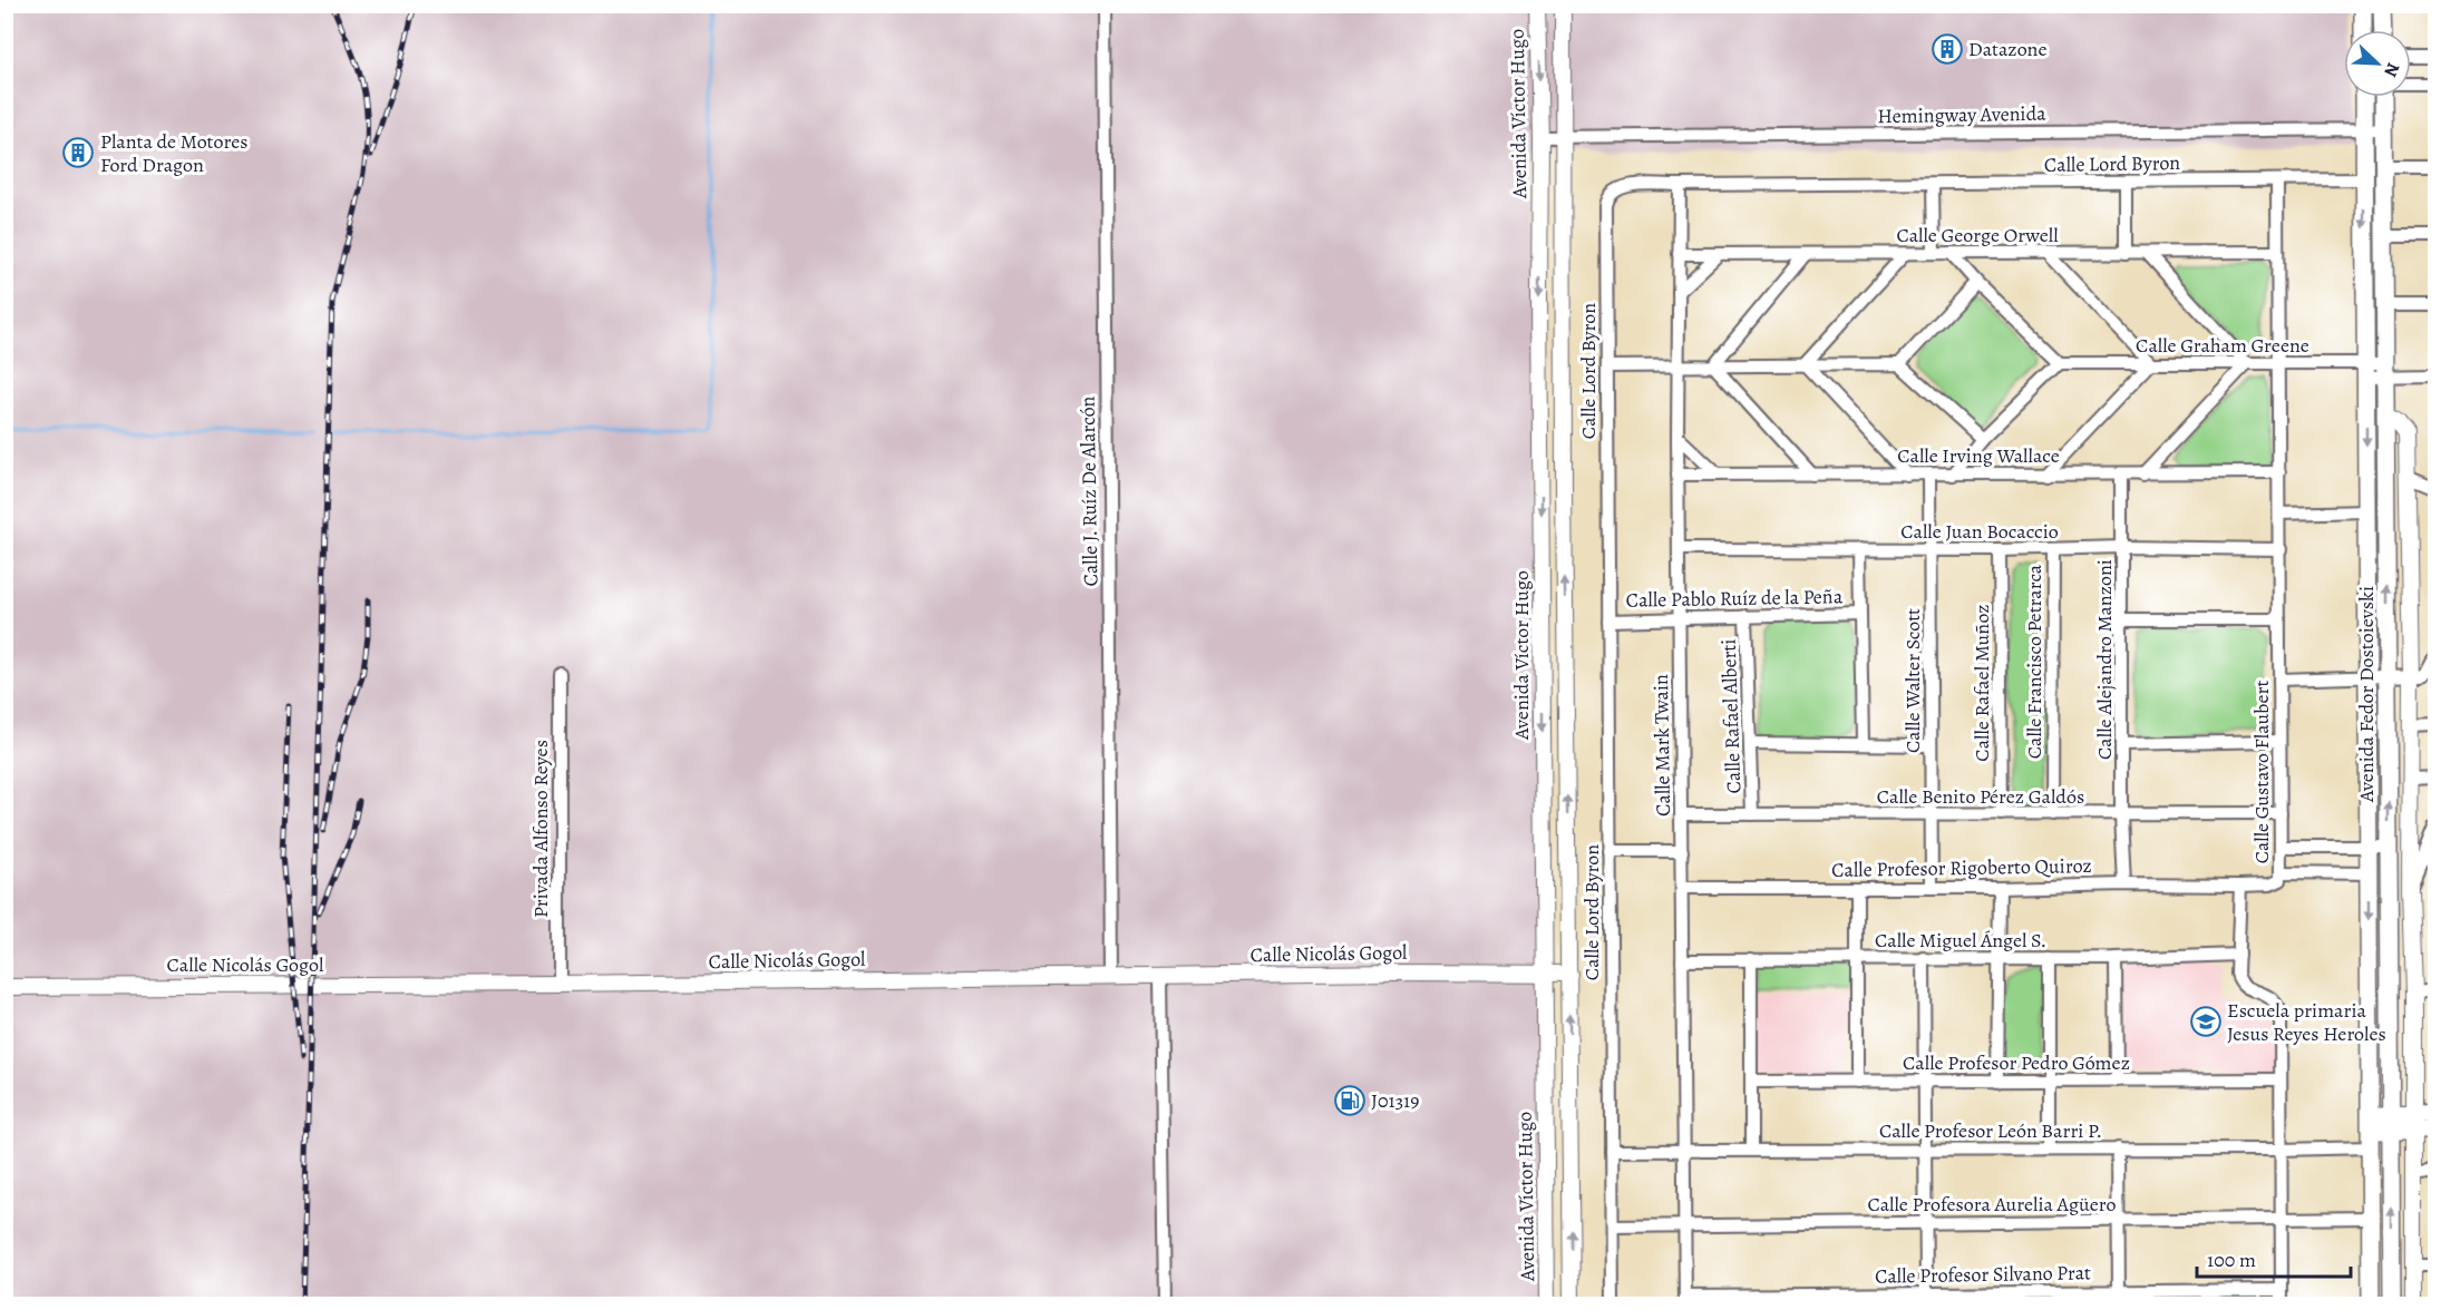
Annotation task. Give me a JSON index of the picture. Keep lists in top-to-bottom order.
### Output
{
  "streets": {
    "main road": ["Avenida Fedor Dostoievski"],
    "street": [
      "Avenida Víctor Hugo",
      "Hemingway Avenida",
      "Calle Lord Byron",
      "Calle George Orwell",
      "Calle Graham Greene",
      "Calle Irving Wallace",
      "Calle J. Ruíz De Alarcón",
      "Calle Juan Bocaccio",
      "Calle Pablo Ruíz de la Peña",
      "Calle Alejandro Manzoni",
      "Calle Francisco Petrarca",
      "Calle Walter Scott",
      "Calle Rafael Muñoz",
      "Calle Rafael Alberti",
      "Calle Mark Twain",
      "Calle Gustavo Flaubert",
      "Calle Benito Pérez Galdós",
      "Privada Alfonso Reyes",
      "Calle Profesor Rigoberto Quiroz",
      "Calle Miguel Ángel S.",
      "Calle Nicolás Gogol",
      "Calle Profesor Pedro Gómez",
      "Calle Profesor León Barri P.",
      "Calle Profesora Aurelia Agüero",
      "Calle Profesor Silvano Prat"
    ]
  },
  "crossings": [
    ["Avenida Víctor Hugo", "Hemingway Avenida"],
    ["Avenida Víctor Hugo", "Calle Nicolás Gogol"],
    ["Hemingway Avenida", "Avenida Fedor Dostoievski"],
    ["Calle Lord Byron", "Calle Pablo Ruíz de la Peña"],
    ["Calle Lord Byron", "Avenida Fedor Dostoievski"],
    ["Calle Lord Byron", "Calle Mark Twain"],
    ["Calle Lord Byron", "Calle Gustavo Flaubert"],
    ["Calle Lord Byron", "Calle Profesor León Barri P."],
    ["Calle Lord Byron", "Calle Profesora Aurelia Agüero"],
    ["Calle George Orwell", "Calle Mark Twain"],
    ["Calle George Orwell", "Calle Gustavo Flaubert"],
    ["Calle Graham Greene", "Avenida Fedor Dostoievski"],
    ["Calle Graham Greene", "Calle Gustavo Flaubert"],
    ["Calle Irving Wallace", "Calle Alejandro Manzoni"],
    ["Calle Irving Wallace", "Calle Walter Scott"],
    ["Calle Irving Wallace", "Calle Mark Twain"],
    ["Calle Irving Wallace", "Calle Gustavo Flaubert"],
    ["Calle J. Ruíz De Alarcón", "Calle Nicolás Gogol"],
    ["Calle Juan Bocaccio", "Calle Alejandro Manzoni"],
    ["Calle Juan Bocaccio", "Calle Francisco Petrarca"],
    ["Calle Juan Bocaccio", "Calle Walter Scott"],
    ["Calle Juan Bocaccio", "Calle Rafael Muñoz"],
    ["Calle Juan Bocaccio", "Calle Mark Twain"],
    ["Calle Juan Bocaccio", "Calle Gustavo Flaubert"],
    ["Calle Pablo Ruíz de la Peña", "Calle Rafael Alberti"],
    ["Calle Pablo Ruíz de la Peña", "Calle Mark Twain"],
    ["Calle Alejandro Manzoni", "Calle Benito Pérez Galdós"],
    ["Calle Alejandro Manzoni", "Calle Profesor Rigoberto Quiroz"],
    ["Calle Francisco Petrarca", "Calle Benito Pérez Galdós"],
    ["Calle Walter Scott", "Calle Benito Pérez Galdós"],
    ["Calle Walter Scott", "Calle Profesor Rigoberto Quiroz"],
    ["Calle Rafael Muñoz", "Calle Benito Pérez Galdós"],
    ["Avenida Fedor Dostoievski", "Calle Profesor León Barri P."],
    ["Avenida Fedor Dostoievski", "Calle Profesora Aurelia Agüero"],
    ["Calle Rafael Alberti", "Calle Benito Pérez Galdós"],
    ["Calle Mark Twain", "Calle Benito Pérez Galdós"],
    ["Calle Mark Twain", "Calle Profesor Rigoberto Quiroz"],
    ["Calle Mark Twain", "Calle Miguel Ángel S."],
    ["Calle Mark Twain", "Calle Profesor León Barri P."],
    ["Calle Mark Twain", "Calle Profesora Aurelia Agüero"],
    ["Calle Mark Twain", "Calle Profesor Silvano Prat"],
    ["Calle Gustavo Flaubert", "Calle Benito Pérez Galdós"],
    ["Calle Gustavo Flaubert", "Calle Profesor Rigoberto Quiroz"],
    ["Calle Gustavo Flaubert", "Calle Miguel Ángel S."],
    ["Calle Gustavo Flaubert", "Calle Profesor Pedro Gómez"],
    ["Calle Gustavo Flaubert", "Calle Profesor León Barri P."],
    ["Calle Gustavo Flaubert", "Calle Profesora Aurelia Agüero"],
    ["Calle Gustavo Flaubert", "Calle Profesor Silvano Prat"],
    ["Privada Alfonso Reyes", "Calle Nicolás Gogol"]
  ],
  "places": {
    "building": ["Datazone", "Planta de Motores Ford Dragon"],
    "school or university": ["Escuela primaria Jesus Reyes Heroles"],
    "fuel station": ["J01319"]
  },
  "scale_bar": "100 m",
  "north": "bottom right"
}
